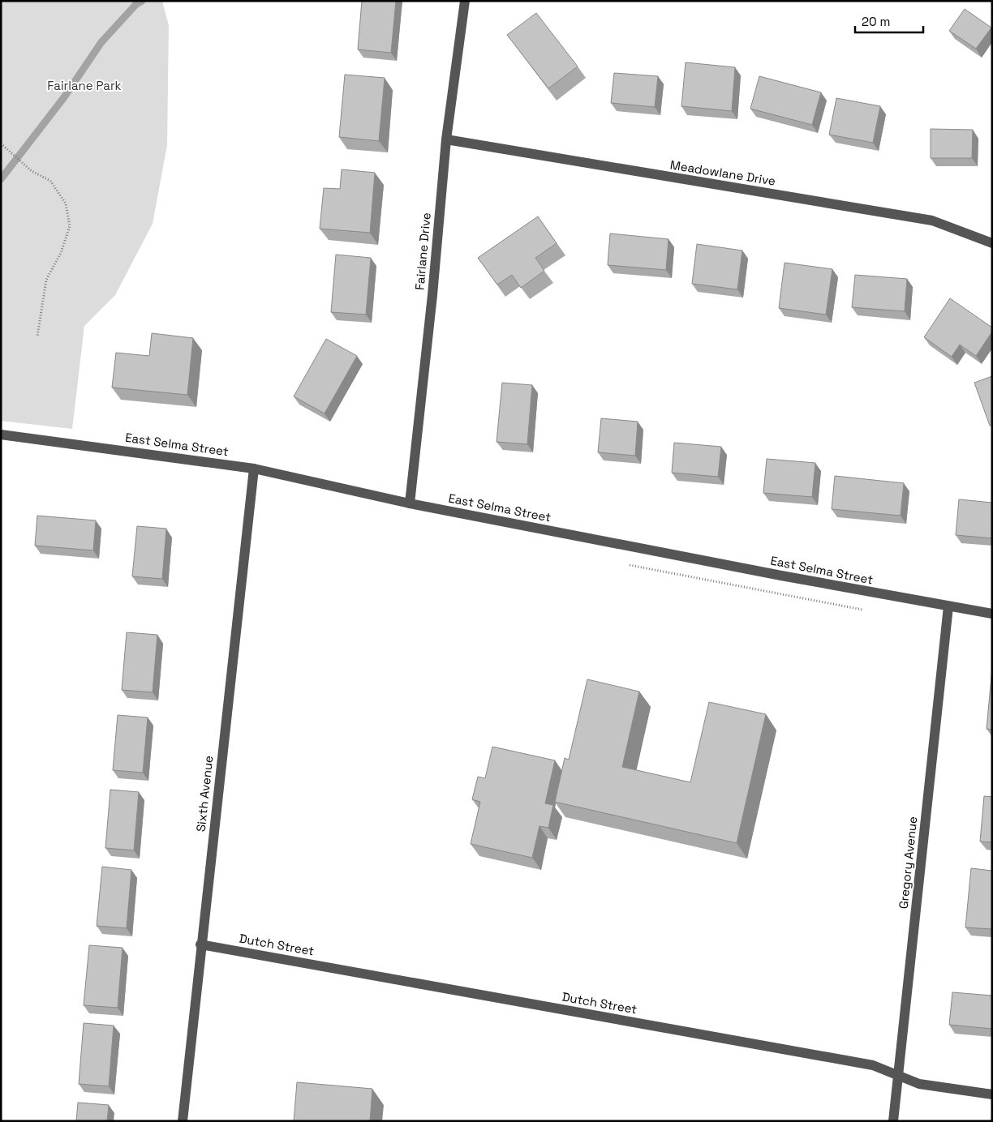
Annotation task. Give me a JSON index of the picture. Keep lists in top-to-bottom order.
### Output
{
  "streets": {
    "street": [
      "Meadowlane Drive",
      "Fairlane Drive",
      "East Selma Street",
      "Sixth Avenue",
      "Gregory Avenue",
      "Dutch Street"
    ]
  },
  "crossings": [
    ["Meadowlane Drive", "Fairlane Drive"],
    ["Fairlane Drive", "East Selma Street"],
    ["East Selma Street", "Sixth Avenue"],
    ["East Selma Street", "Gregory Avenue"],
    ["Sixth Avenue", "Dutch Street"],
    ["Gregory Avenue", "Dutch Street"]
  ],
  "parks": ["Fairlane Park"],
  "scale_bar": "20 m"
}
